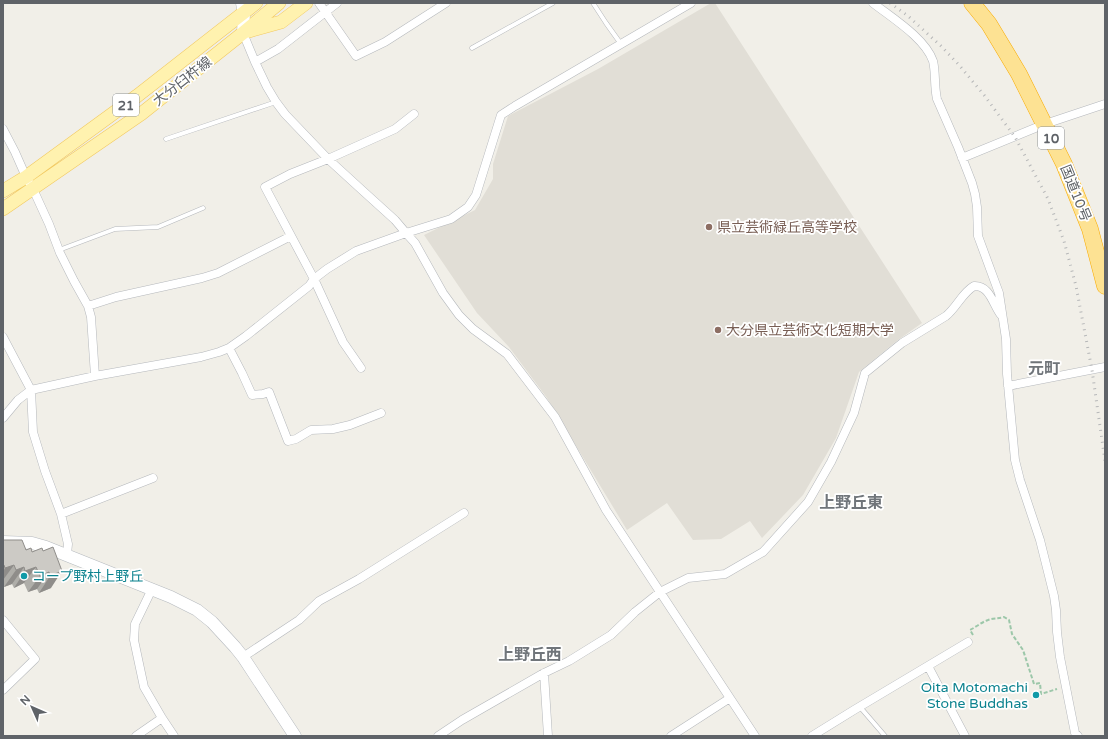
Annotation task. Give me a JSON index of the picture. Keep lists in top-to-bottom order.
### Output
{
  "streets": {
    "highway": ["10", "国道10号"],
    "main road": ["大分臼杵線", "21"]
  },
  "districts": ["元町", "上野丘東", "上野丘西"],
  "places": [
    "県立芸術緑丘高等学校",
    "大分県立芸術文化短期大学",
    "コープ野村上野丘",
    "Oita Motomachi Stone Buddhas"
  ],
  "north": "top left"
}
